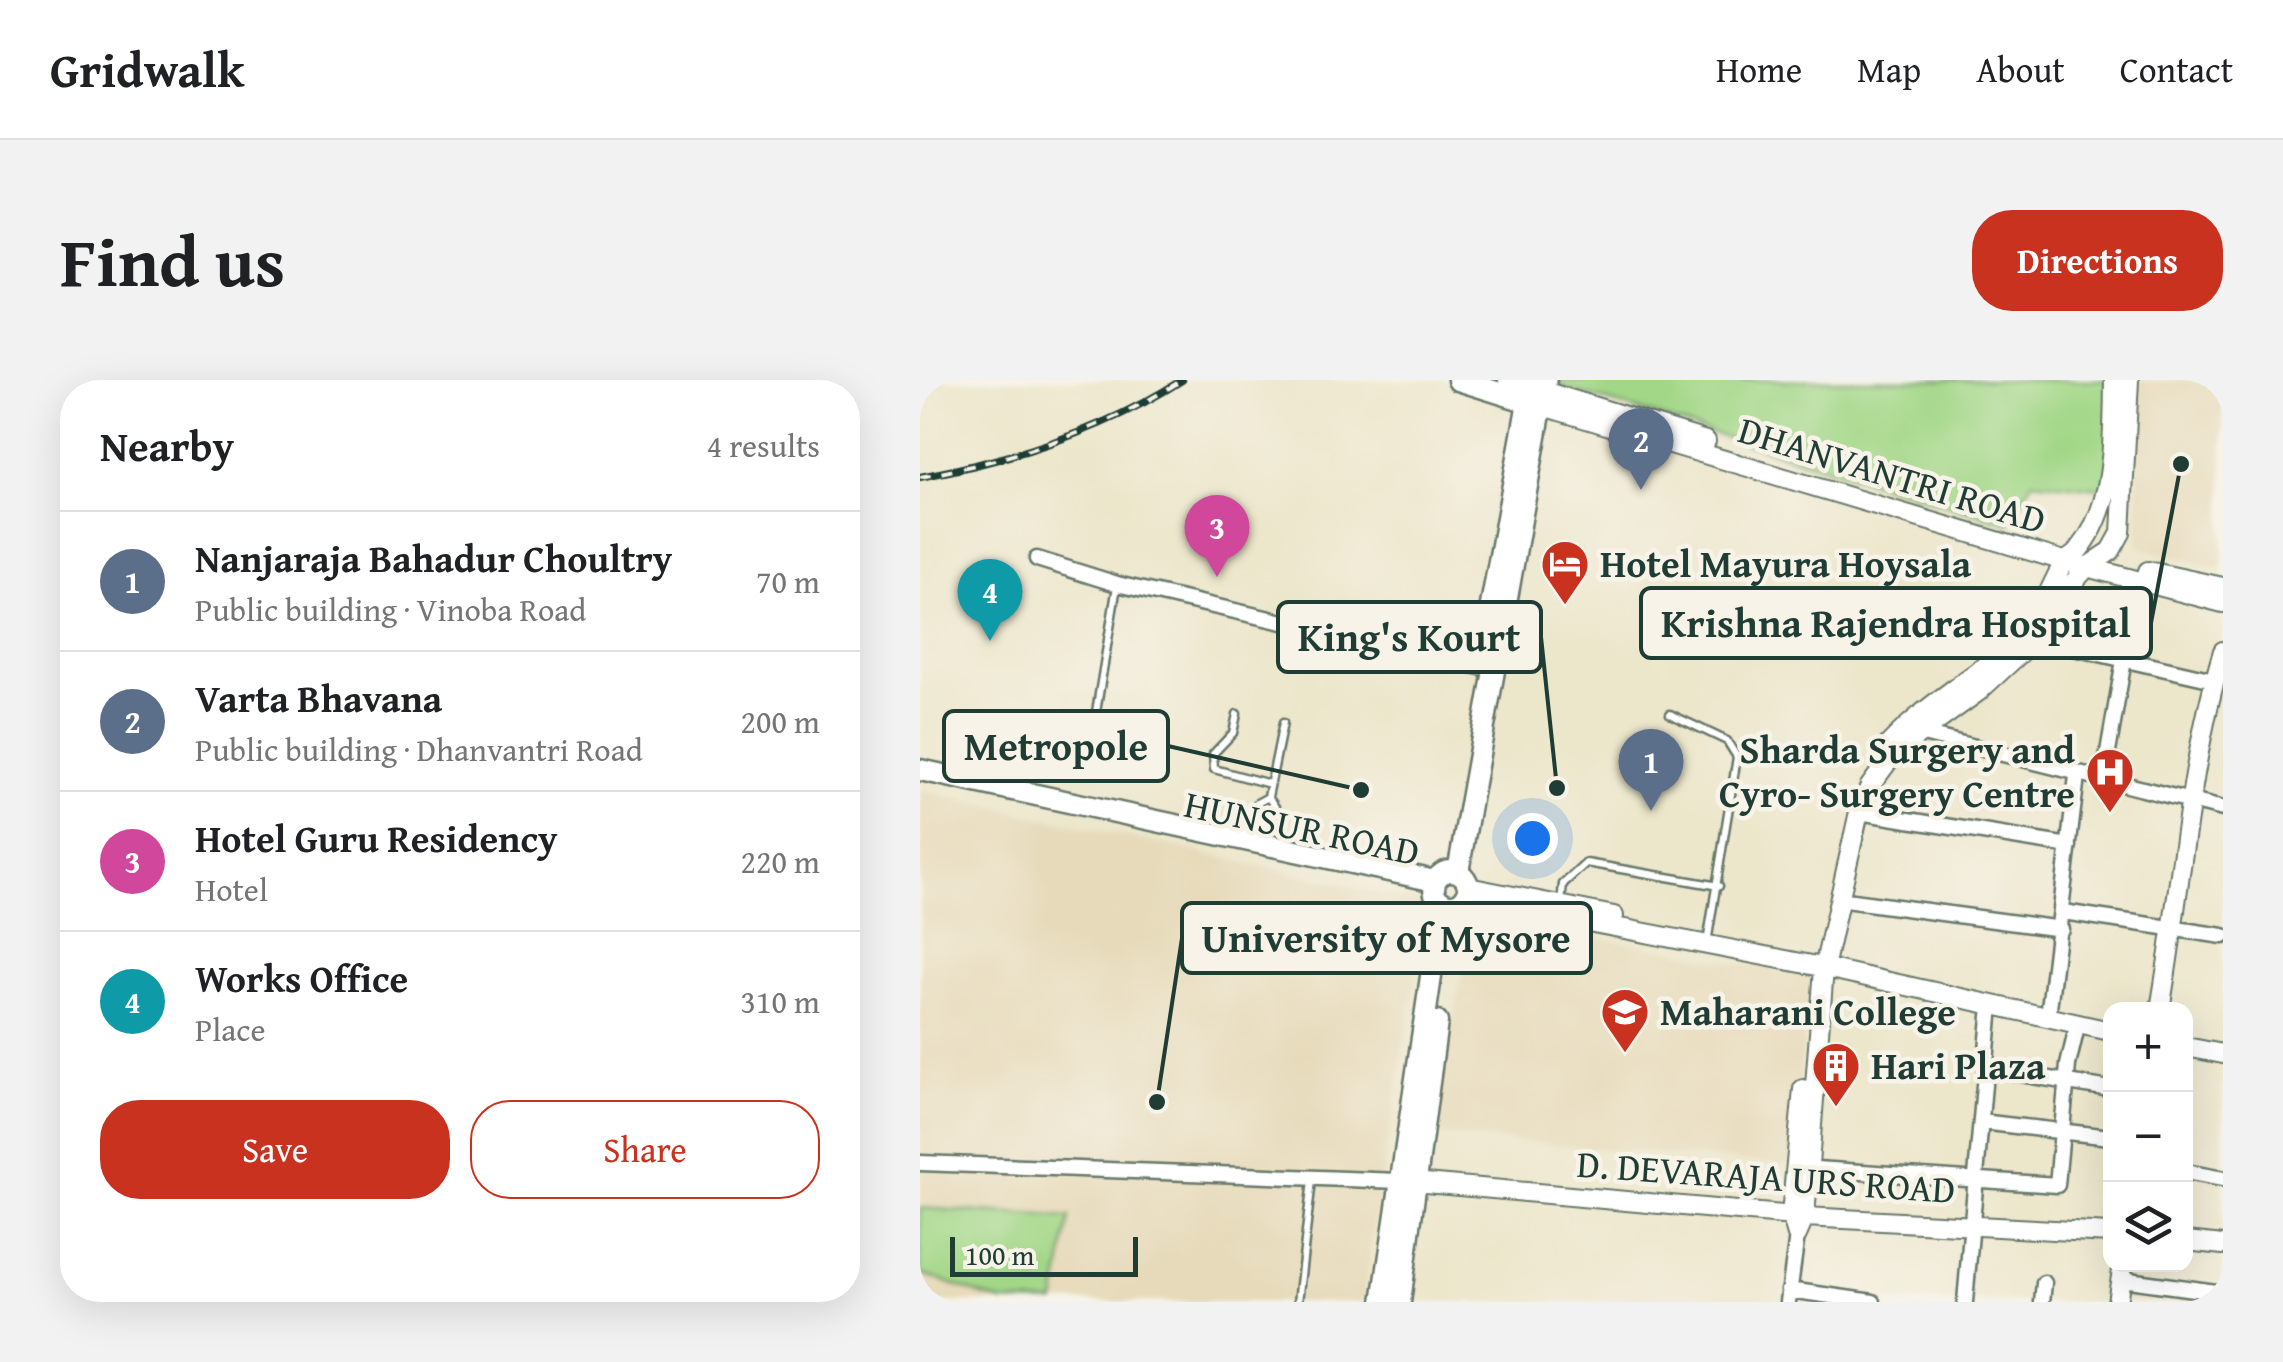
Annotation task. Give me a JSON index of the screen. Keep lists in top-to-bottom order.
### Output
{
  "streets": {
    "main road": ["HUNSUR ROAD"],
    "street": ["DHANVANTRI ROAD", "D. DEVARAJA URS ROAD"]
  },
  "places": {
    "other": [
      "Krishna Rajendra Hospital",
      "King's Kourt",
      "Metropole",
      "University of Mysore"
    ],
    "hotel": ["Hotel Mayura Hoysala"],
    "hospital": ["Sharda Surgery and Cyro- Surgery Centre"],
    "school or university": ["Maharani College"],
    "building": ["Hari Plaza"]
  },
  "scale_bar": "100 m",
  "page": {
    "header": "Gridwalk",
    "nav": [
      "Home",
      "Map",
      "About",
      "Contact"
    ],
    "title": "Find us",
    "buttons": [
      "Directions",
      ["Save", "Share"]
    ],
    "heading": ["Nearby", "4 results"],
    "pins": [
      "2",
      "3",
      "4",
      "1"
    ],
    "list": [
      {
        "mark": "1",
        "name": "Nanjaraja Bahadur Choultry",
        "note": "Public building · Vinoba Road",
        "value": "70 m"
      },
      {
        "mark": "2",
        "name": "Varta Bhavana",
        "note": "Public building · Dhanvantri Road",
        "value": "200 m"
      },
      {
        "mark": "3",
        "name": "Hotel Guru Residency",
        "note": "Hotel",
        "value": "220 m"
      },
      {
        "mark": "4",
        "name": "Works Office",
        "note": "Place",
        "value": "310 m"
      }
    ],
    "map_buttons": ["+", "−"],
    "scale": "100 m"
  }
}
